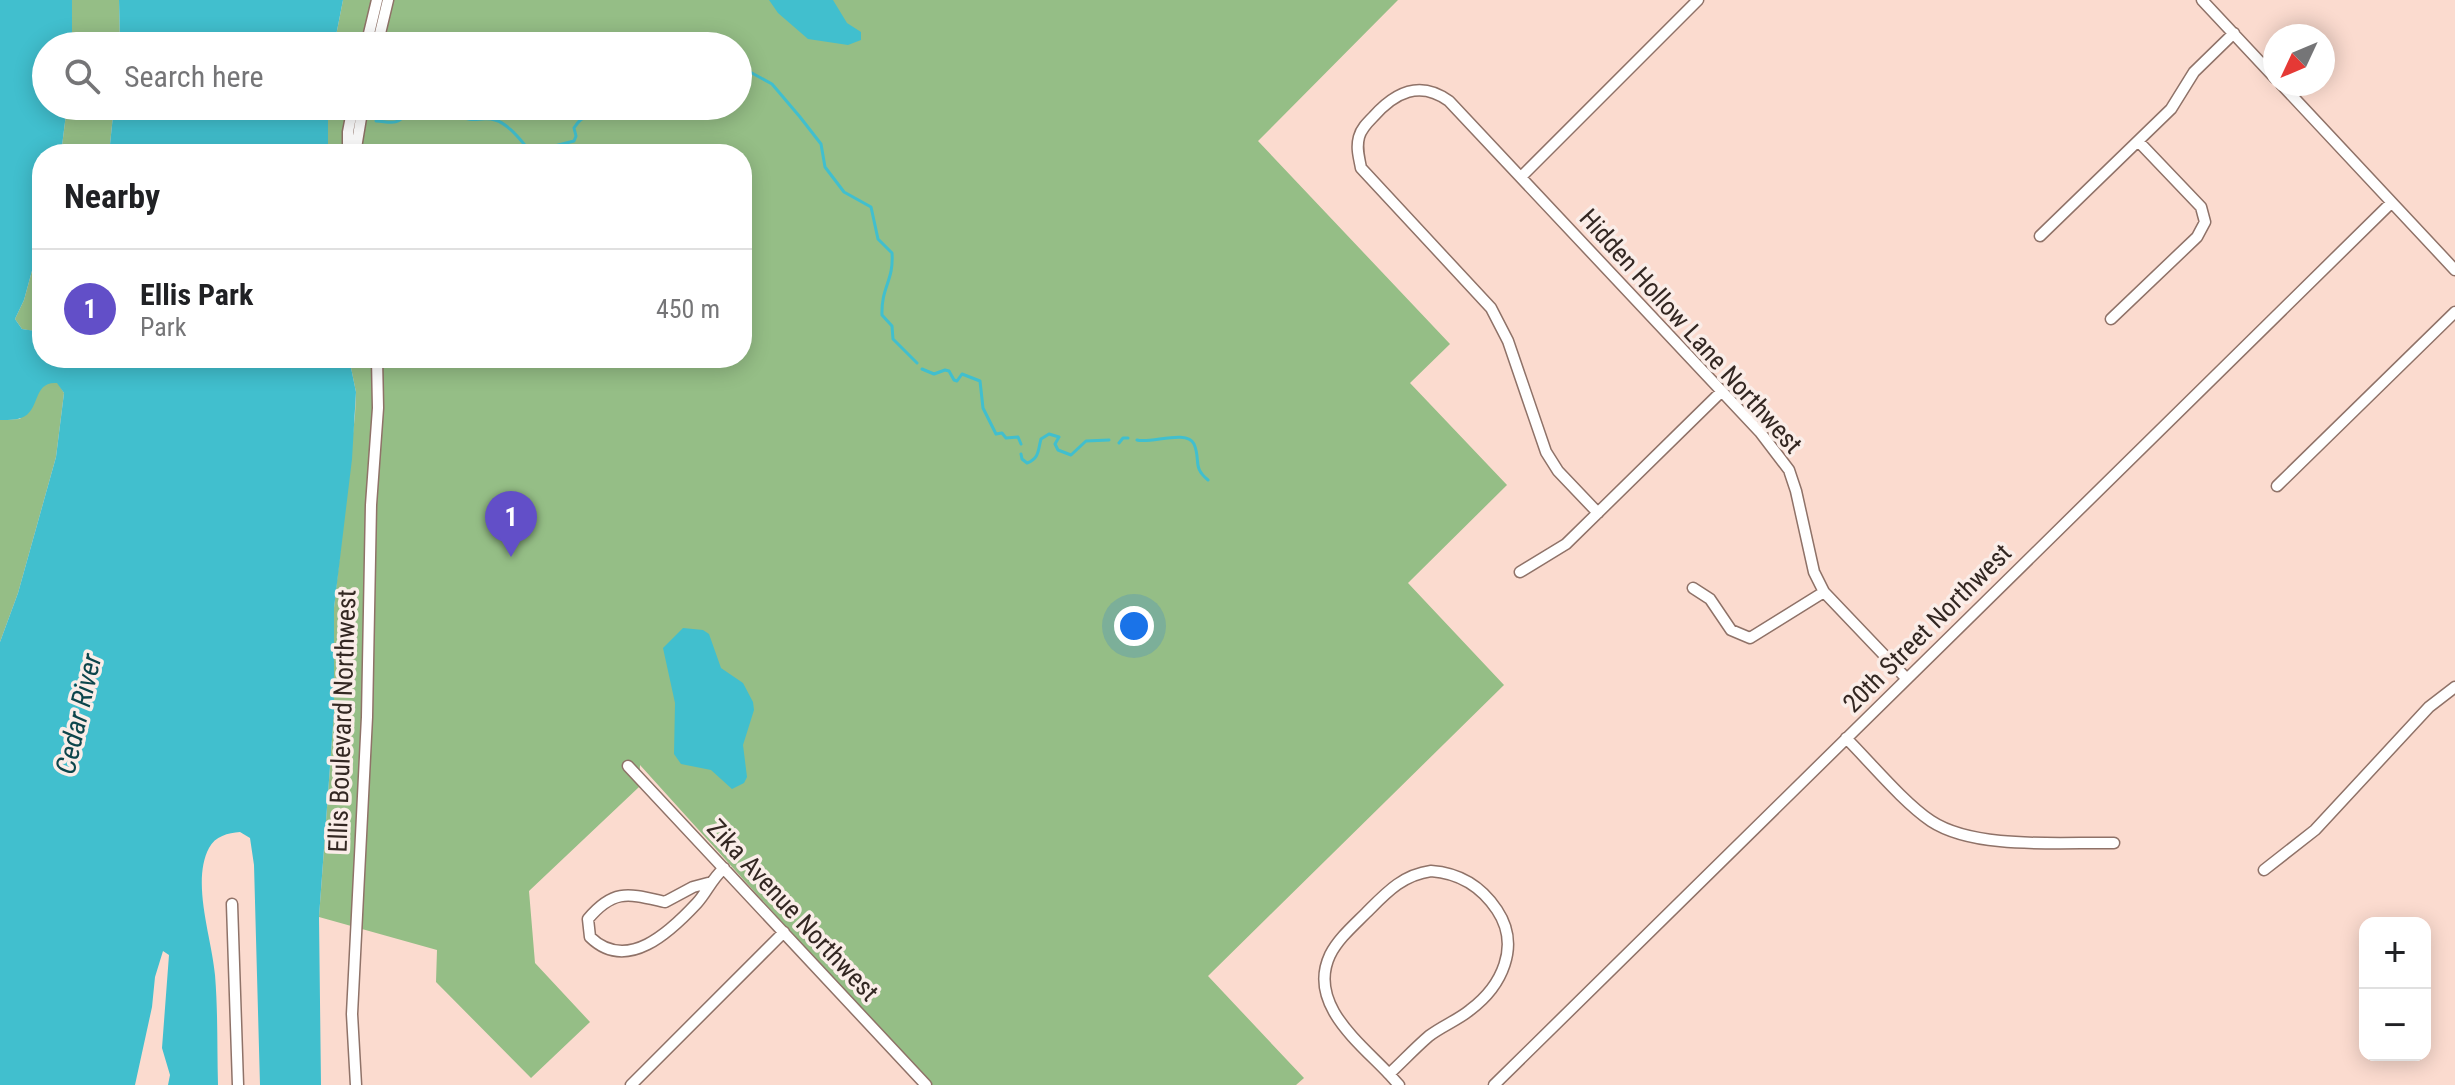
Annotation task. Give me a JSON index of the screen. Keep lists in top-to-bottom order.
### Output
{
  "streets": {
    "street": [
      "Hidden Hollow Lane Northwest",
      "20th Street Northwest",
      "Ellis Boulevard Northwest",
      "Zika Avenue Northwest"
    ]
  },
  "crossings": [
    ["Hidden Hollow Lane Northwest", "20th Street Northwest"]
  ],
  "water": ["Cedar River"],
  "north": "bottom left",
  "page": {
    "search": "Search here",
    "heading": "Nearby",
    "list": [
      {
        "mark": "1",
        "name": "Ellis Park",
        "note": "Park",
        "value": "450 m"
      }
    ],
    "pins": "1",
    "map_buttons": ["+", "−"]
  }
}
